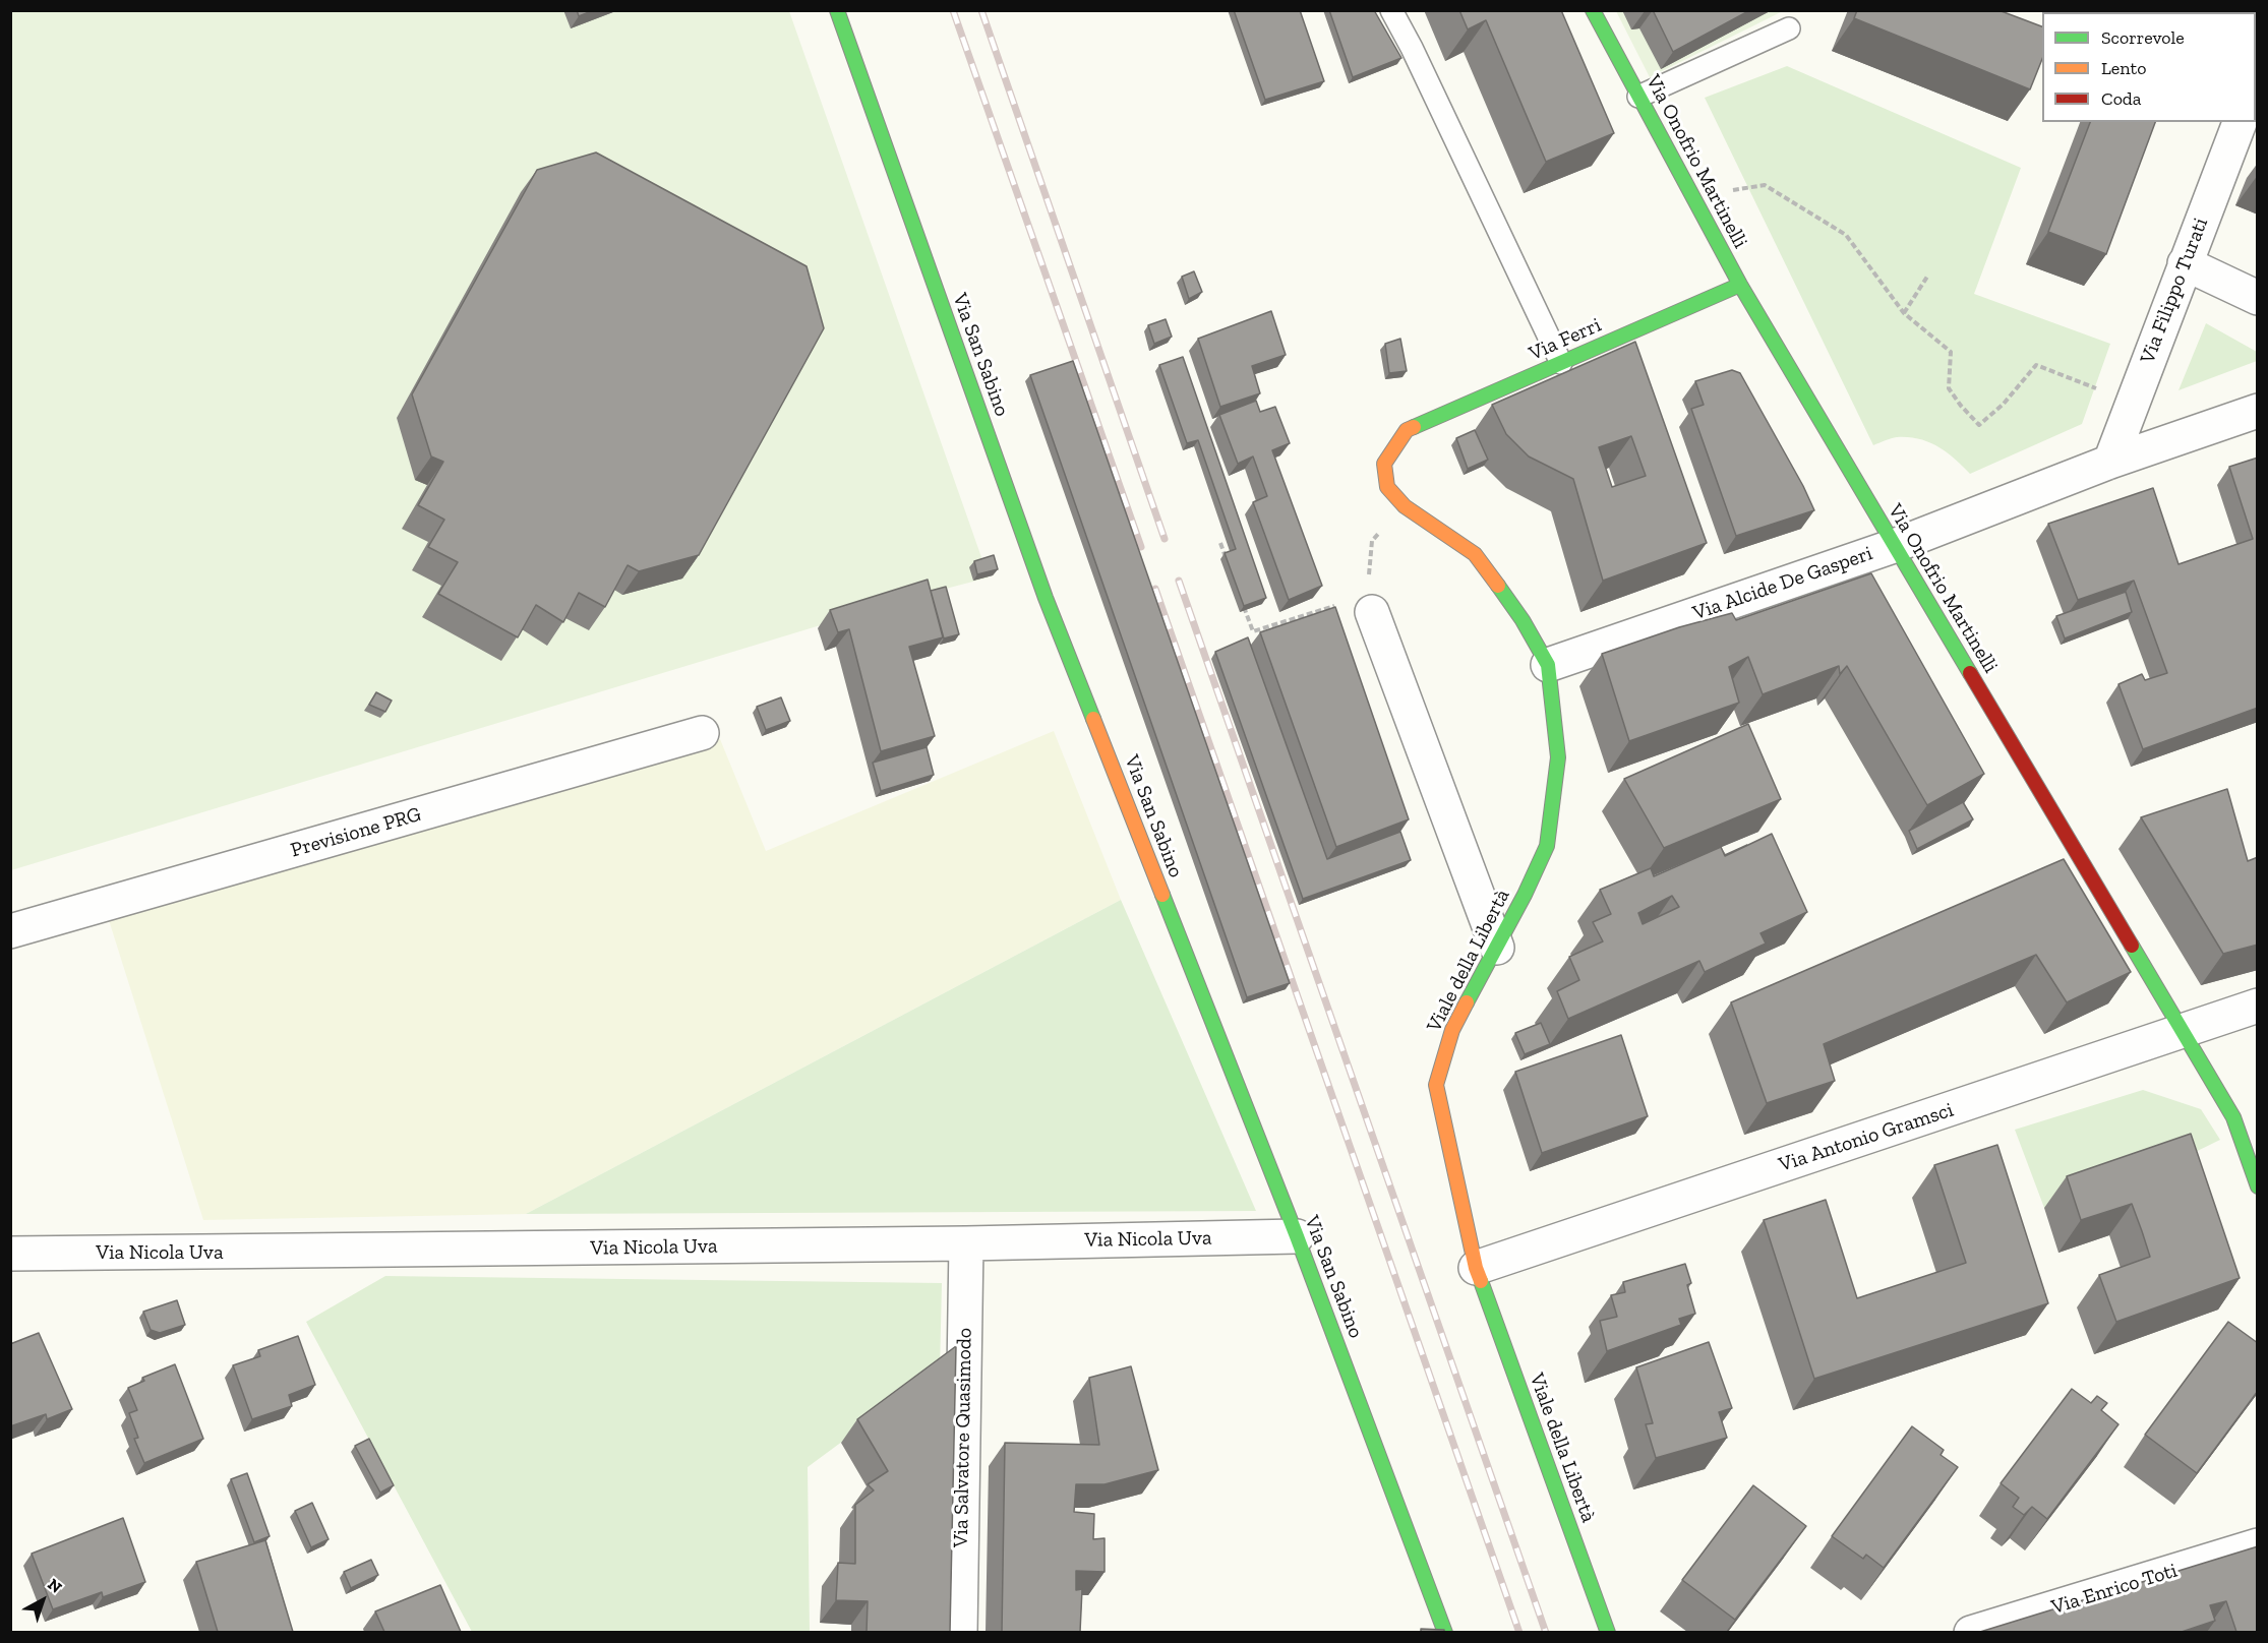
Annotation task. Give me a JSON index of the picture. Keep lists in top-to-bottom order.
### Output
{
  "streets": {
    "street": [
      "Via Onofrio Martinelli",
      "Via Filippo Turati",
      "Via Ferri",
      "Via San Sabino",
      "Via Alcide De Gasperi",
      "Previsione PRG",
      "Viale della Libertà",
      "Via Antonio Gramsci",
      "Via Nicola Uva",
      "Via Salvatore Quasimodo",
      "Via Enrico Toti"
    ]
  },
  "crossings": [
    ["Via Onofrio Martinelli", "Via Ferri"],
    ["Via Onofrio Martinelli", "Via Alcide De Gasperi"],
    ["Via Onofrio Martinelli", "Via Antonio Gramsci"],
    ["Via Filippo Turati", "Via Alcide De Gasperi"],
    ["Via Ferri", "Viale della Libertà"],
    ["Via San Sabino", "Via Nicola Uva"],
    ["Via Alcide De Gasperi", "Viale della Libertà"],
    ["Viale della Libertà", "Via Antonio Gramsci"],
    ["Via Nicola Uva", "Via Salvatore Quasimodo"]
  ],
  "legend": ["Scorrevole", "Lento", "Coda"],
  "north": "top right"
}
